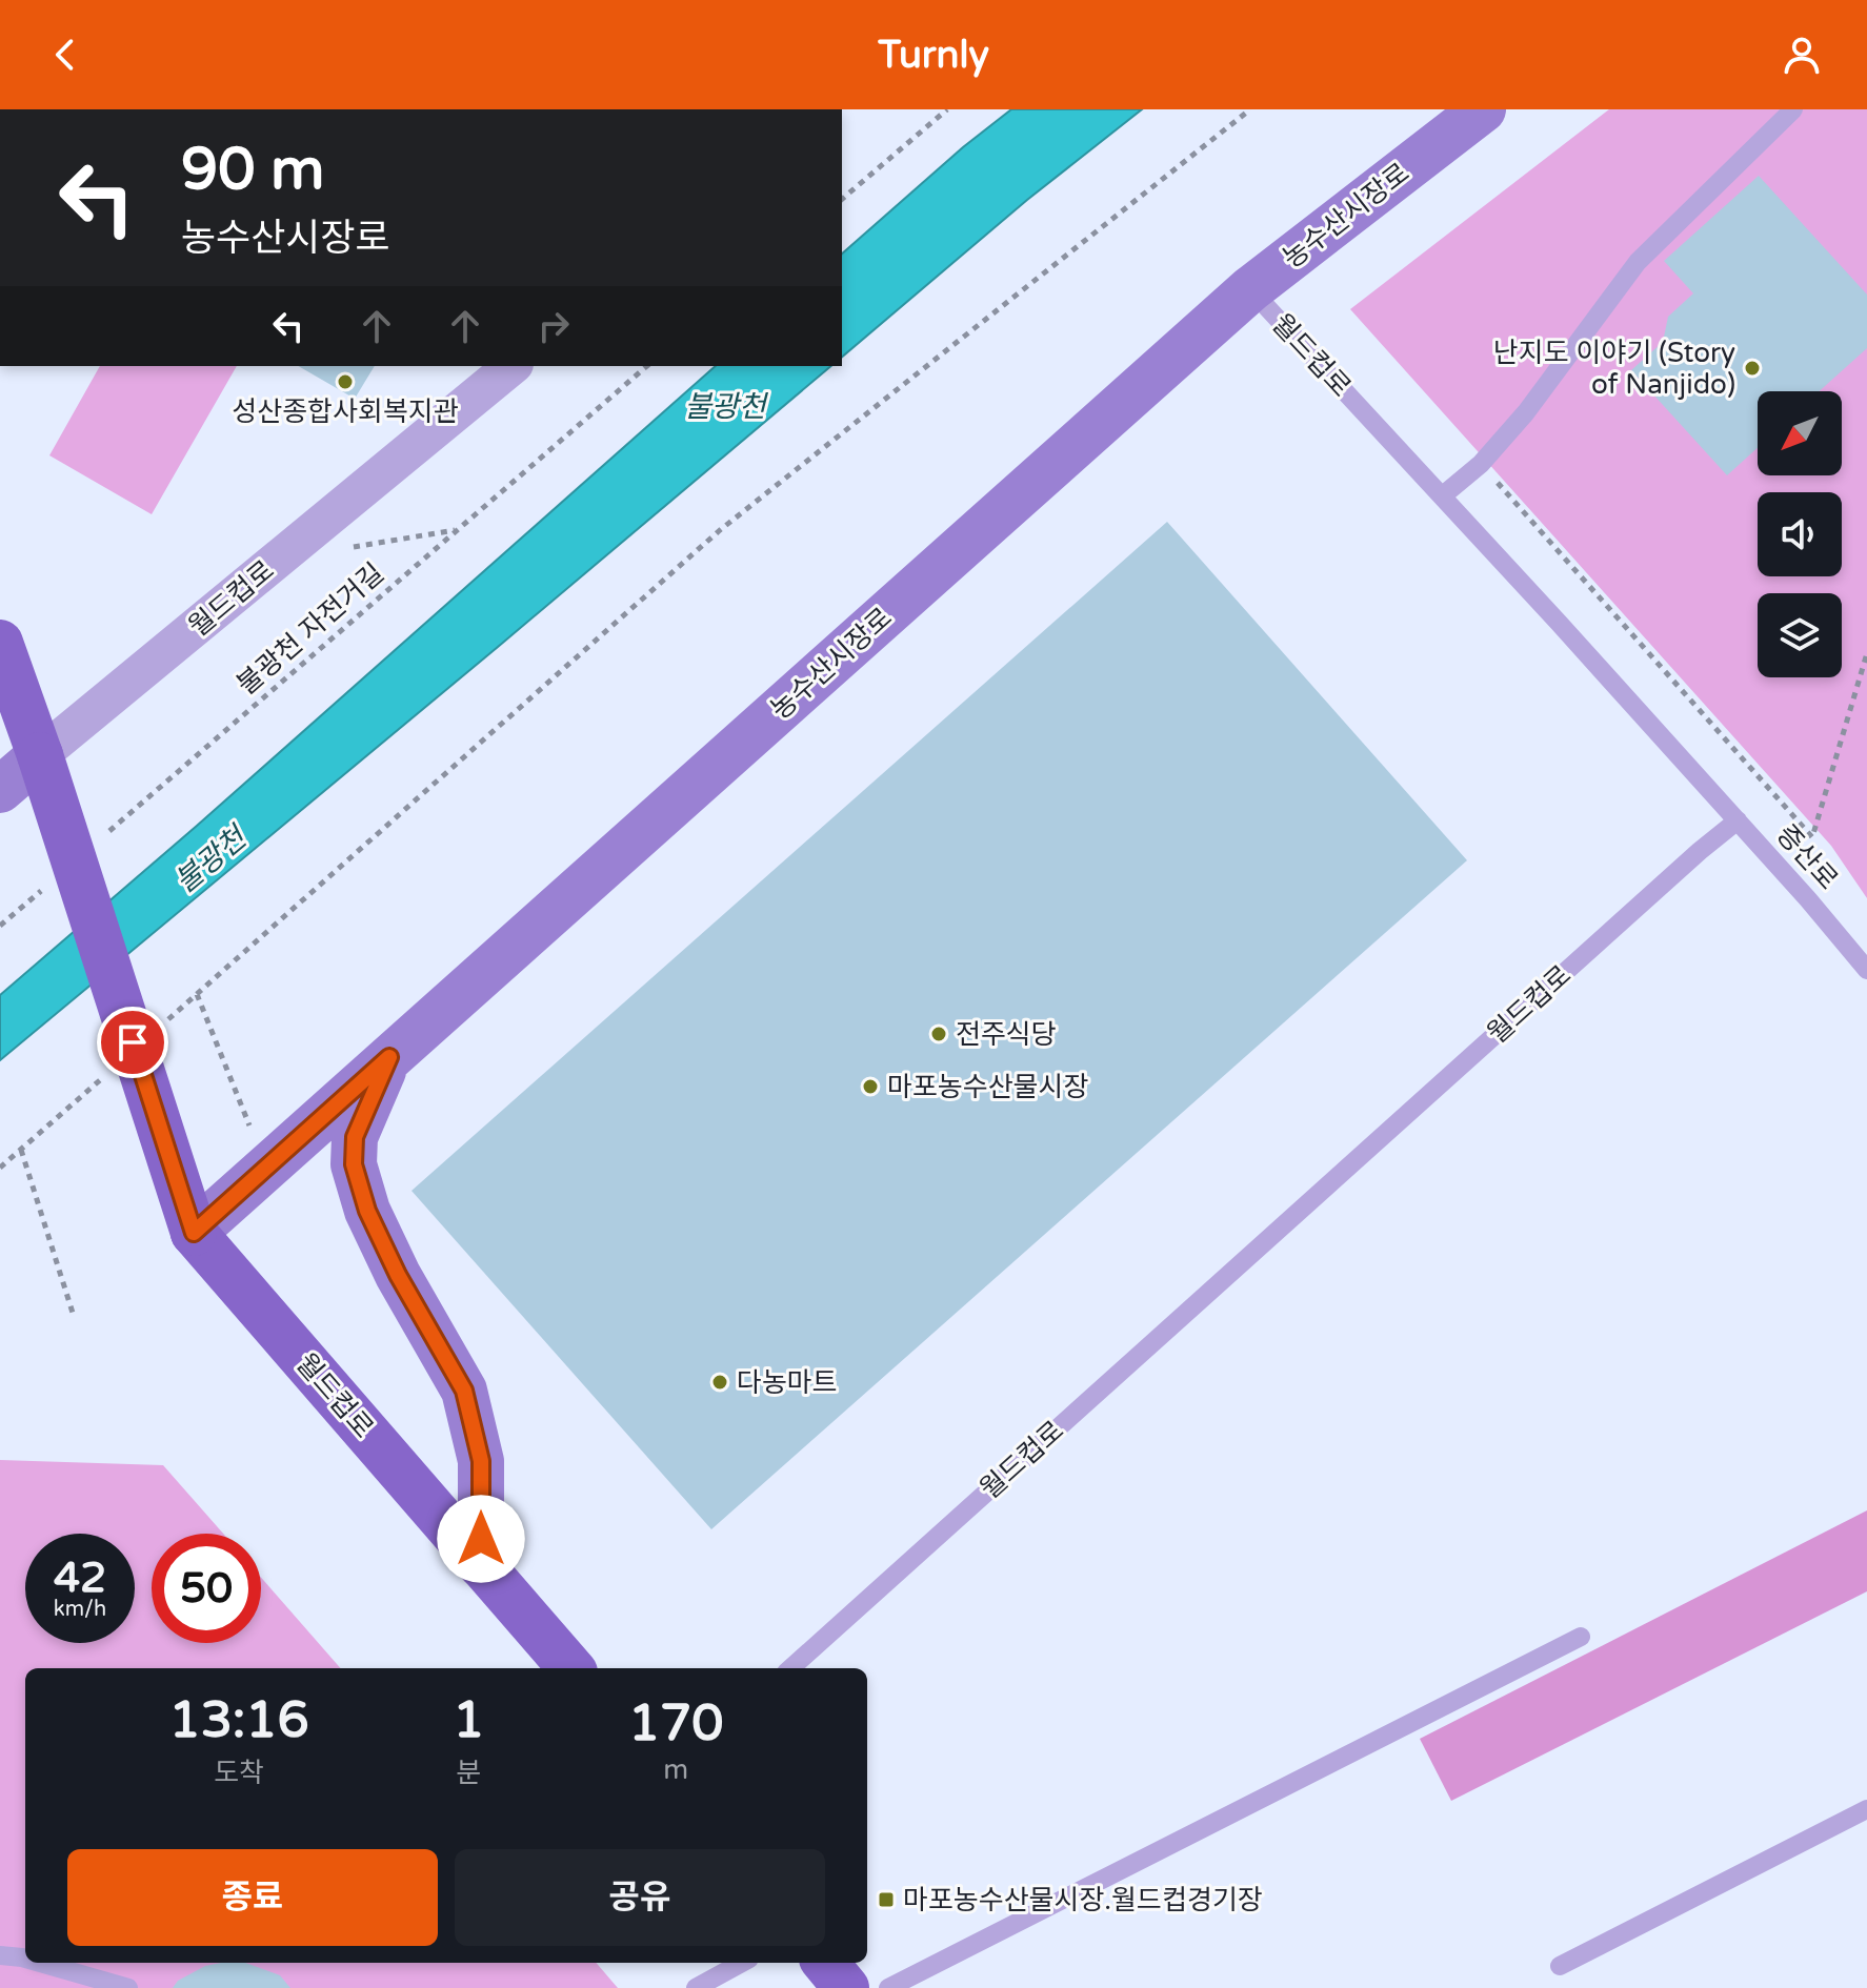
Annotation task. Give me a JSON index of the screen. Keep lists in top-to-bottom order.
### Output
{
  "streets": {
    "main road": ["농수산시장로", "월드컵로"],
    "lane": ["증산로"],
    "path": ["불광천 자전거길"]
  },
  "crossings": [
    ["농수산시장로", "월드컵로"],
    ["월드컵로", "증산로"]
  ],
  "water": ["불광천"],
  "places": {
    "other": [
      "난지도 이야기 (Story of Nanjido)",
      "성산종합사회복지관",
      "전주식당",
      "마포농수산물시장",
      "다농마트"
    ],
    "transit": ["마포농수산물시장.월드컵경기장"]
  },
  "north": "bottom left",
  "page": {
    "header": "Turnly",
    "turn": ["90 m", "농수산시장로"],
    "speed": "42 km/h",
    "limit": "50",
    "eta": [
      "13:16",
      "도착",
      "1",
      "분",
      "170",
      "m"
    ],
    "buttons": ["종료", "공유"]
  }
}
